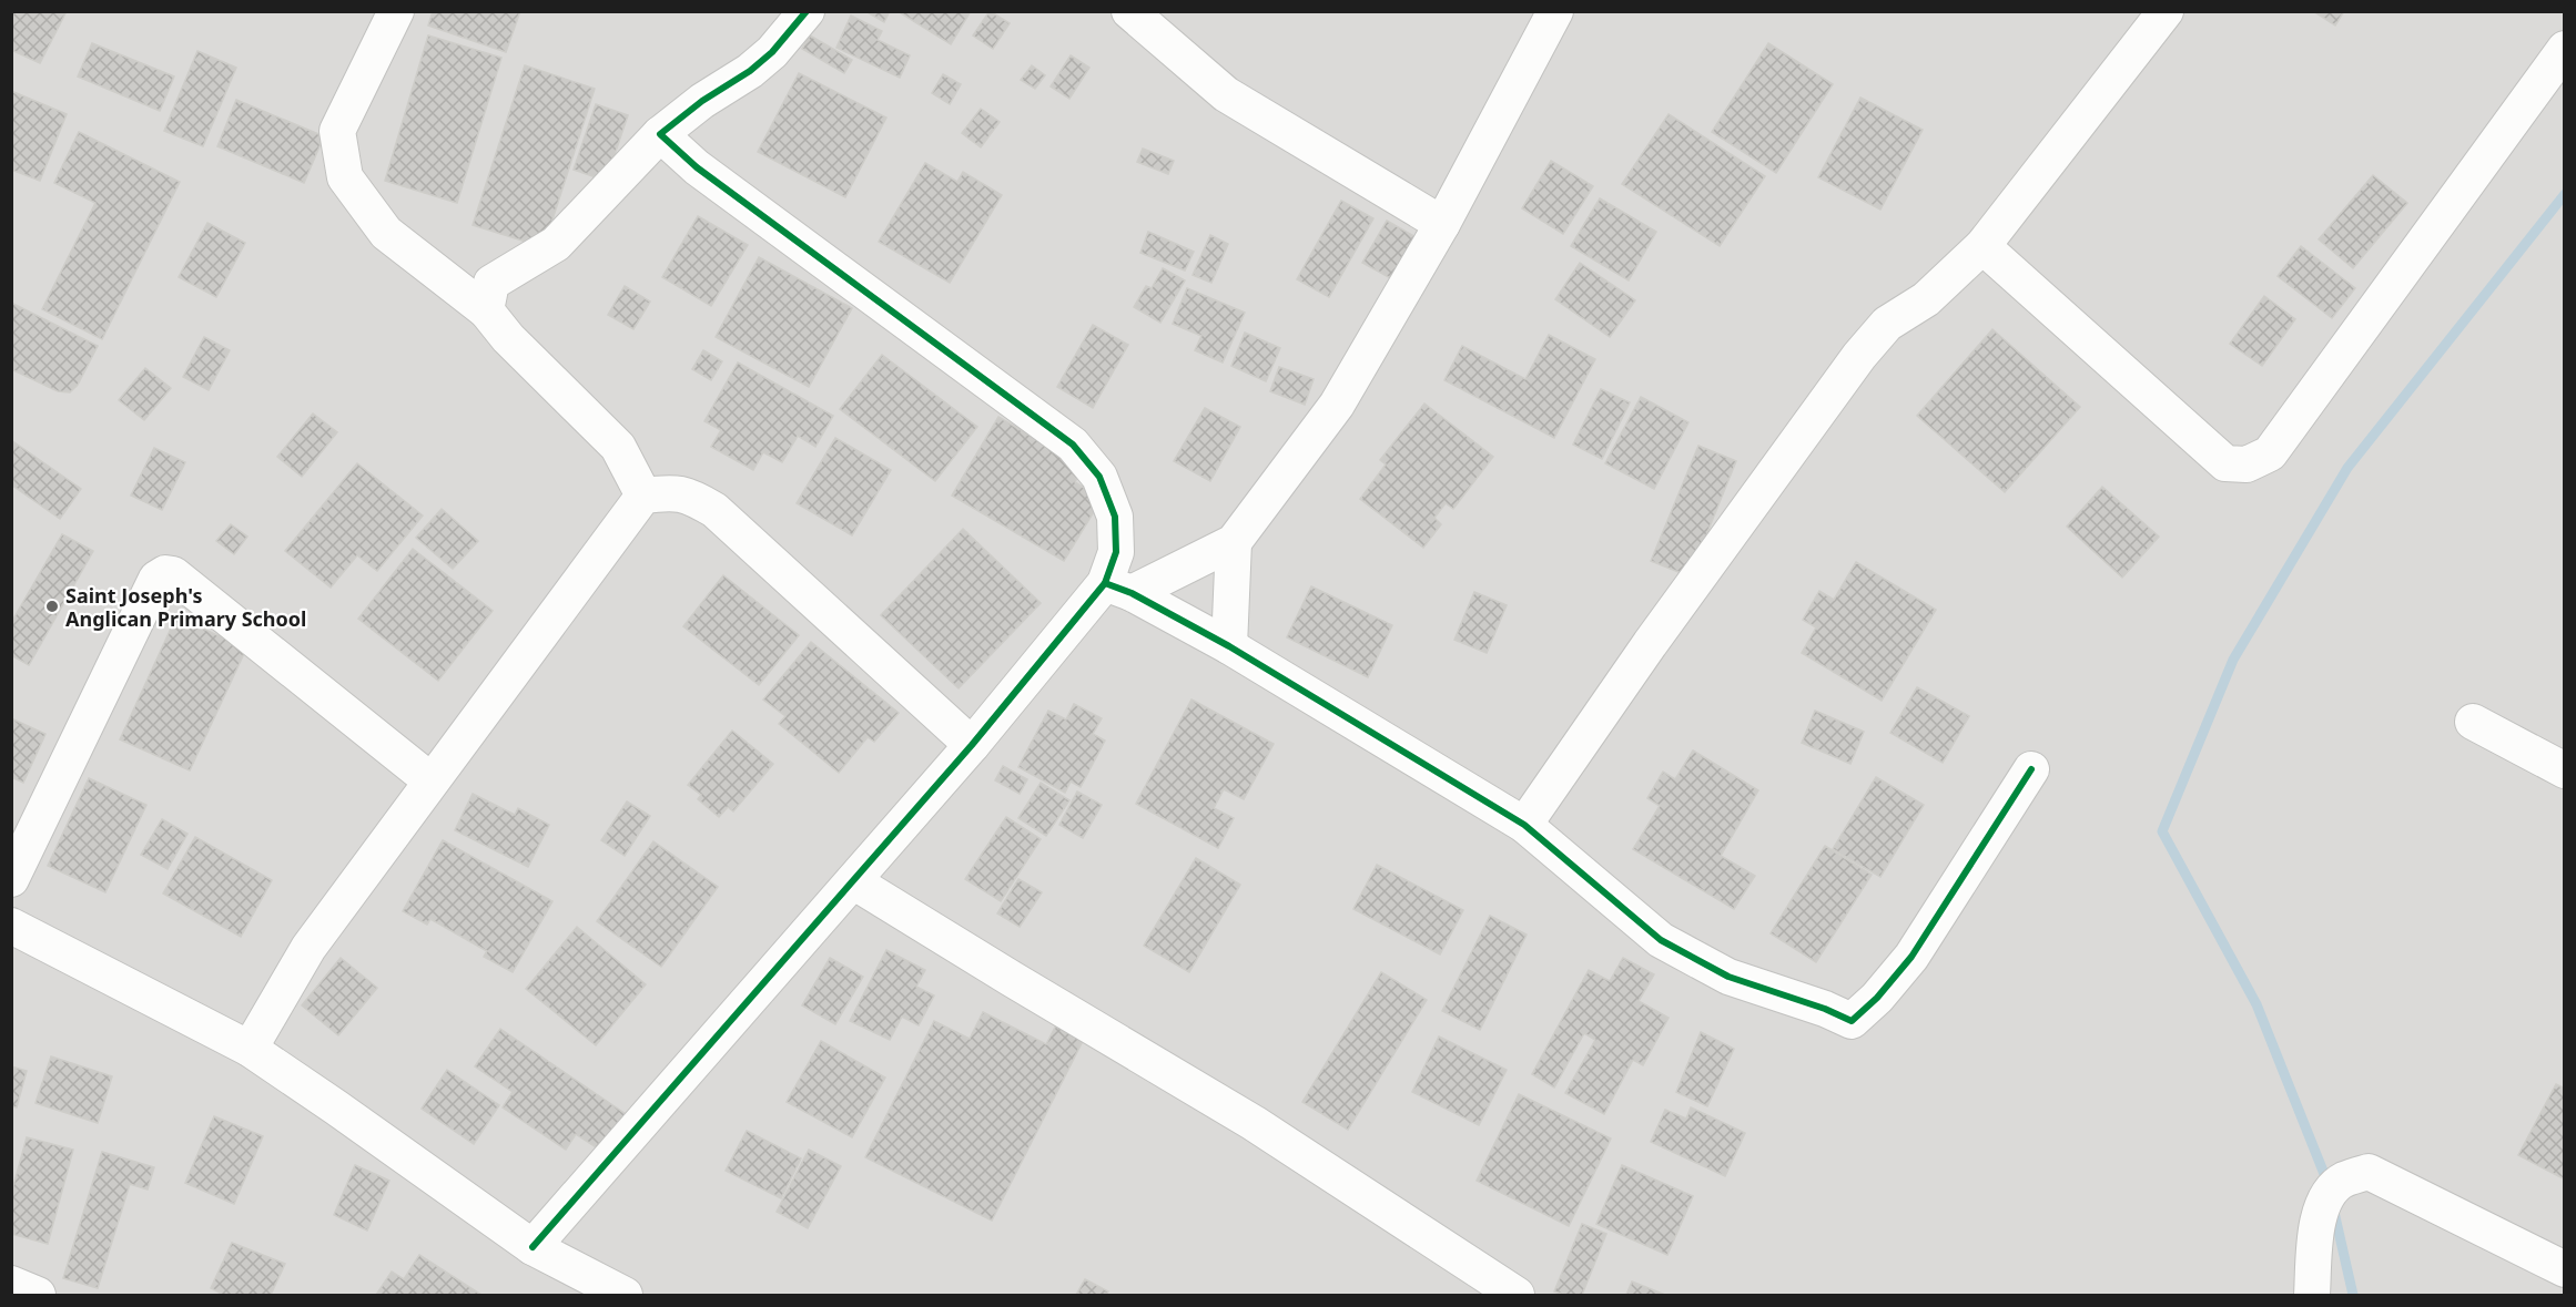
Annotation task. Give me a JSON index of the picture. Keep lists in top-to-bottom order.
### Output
{
  "places": ["Saint Joseph's Anglican Primary School"]
}
